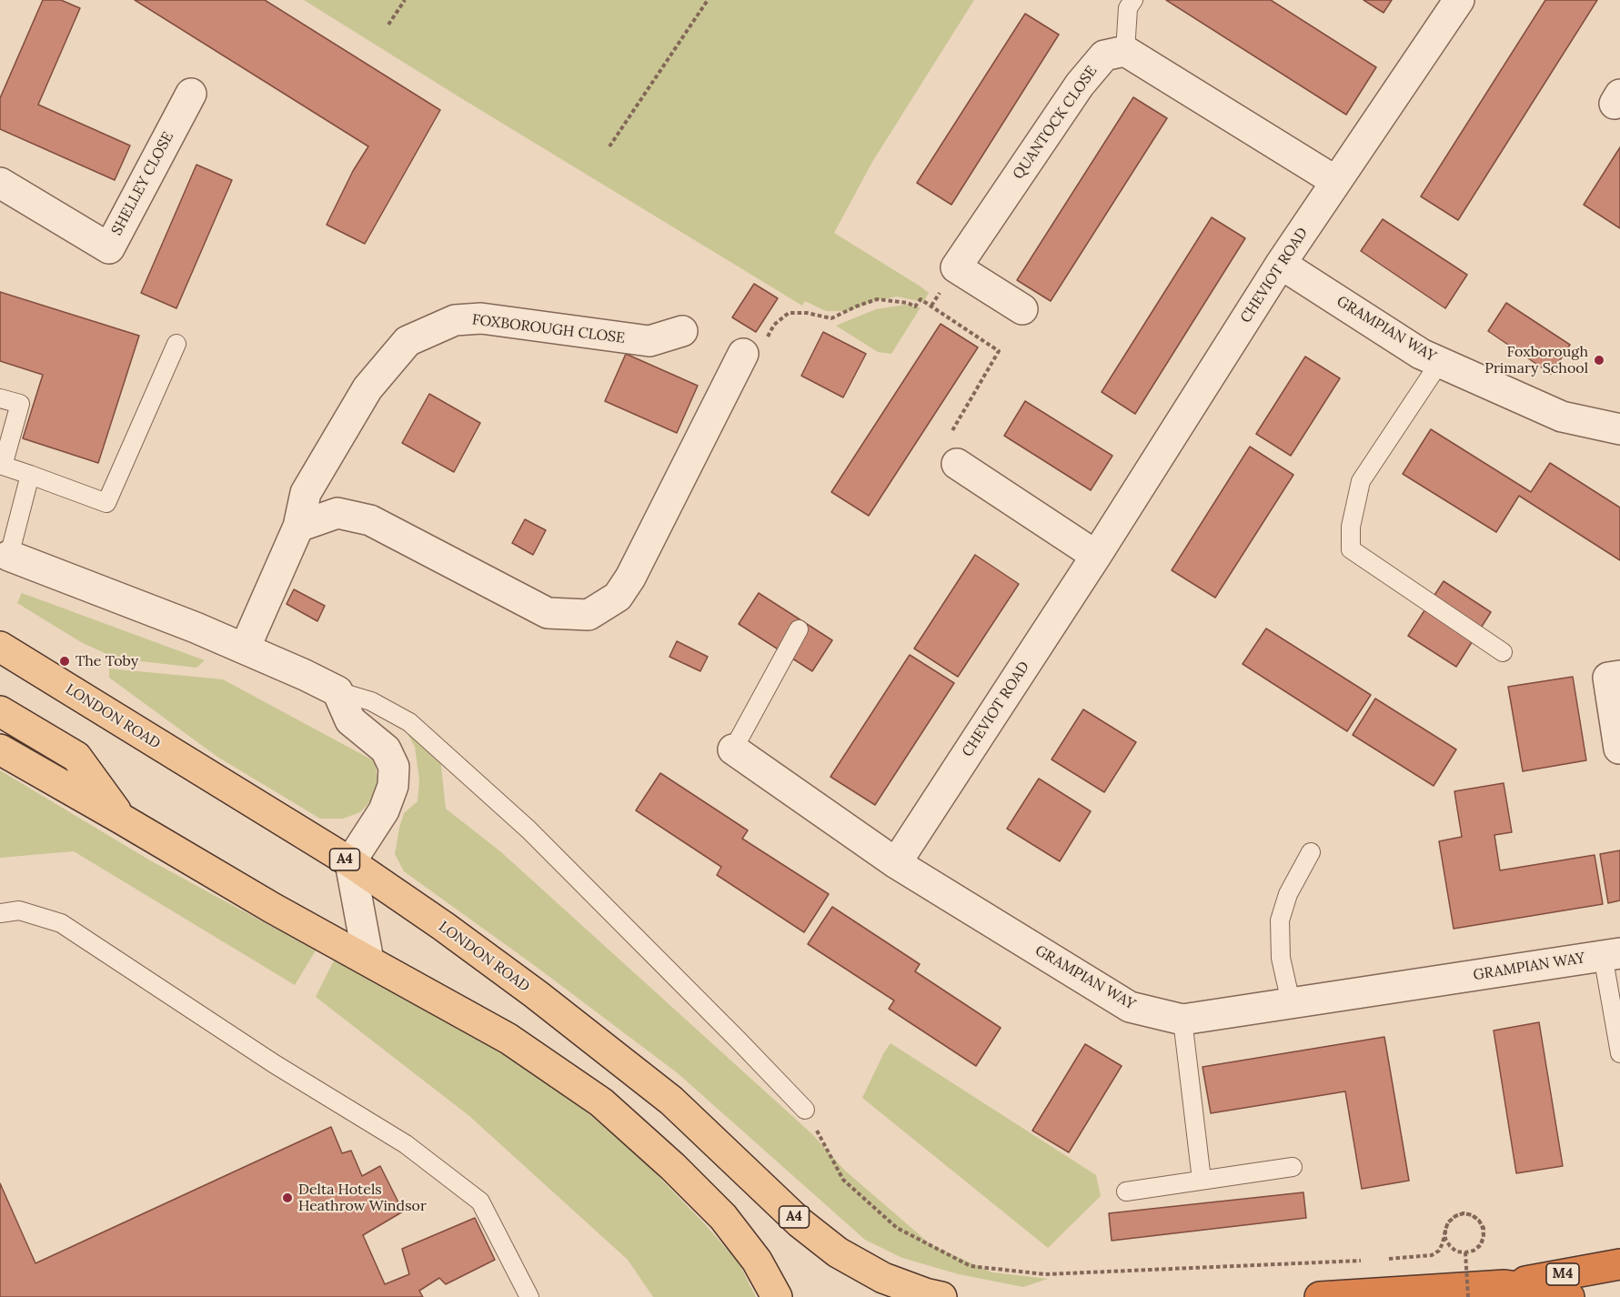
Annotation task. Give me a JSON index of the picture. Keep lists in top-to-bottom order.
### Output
{
  "streets": {
    "highway": ["M4"],
    "main road": ["LONDON ROAD", "A4"],
    "street": [
      "QUANTOCK CLOSE",
      "SHELLEY CLOSE",
      "CHEVIOT ROAD",
      "FOXBOROUGH CLOSE",
      "GRAMPIAN WAY"
    ]
  },
  "crossings": [
    ["CHEVIOT ROAD", "GRAMPIAN WAY"]
  ],
  "places": ["Foxborough Primary School", "The Toby", "Delta Hotels Heathrow Windsor"]
}
